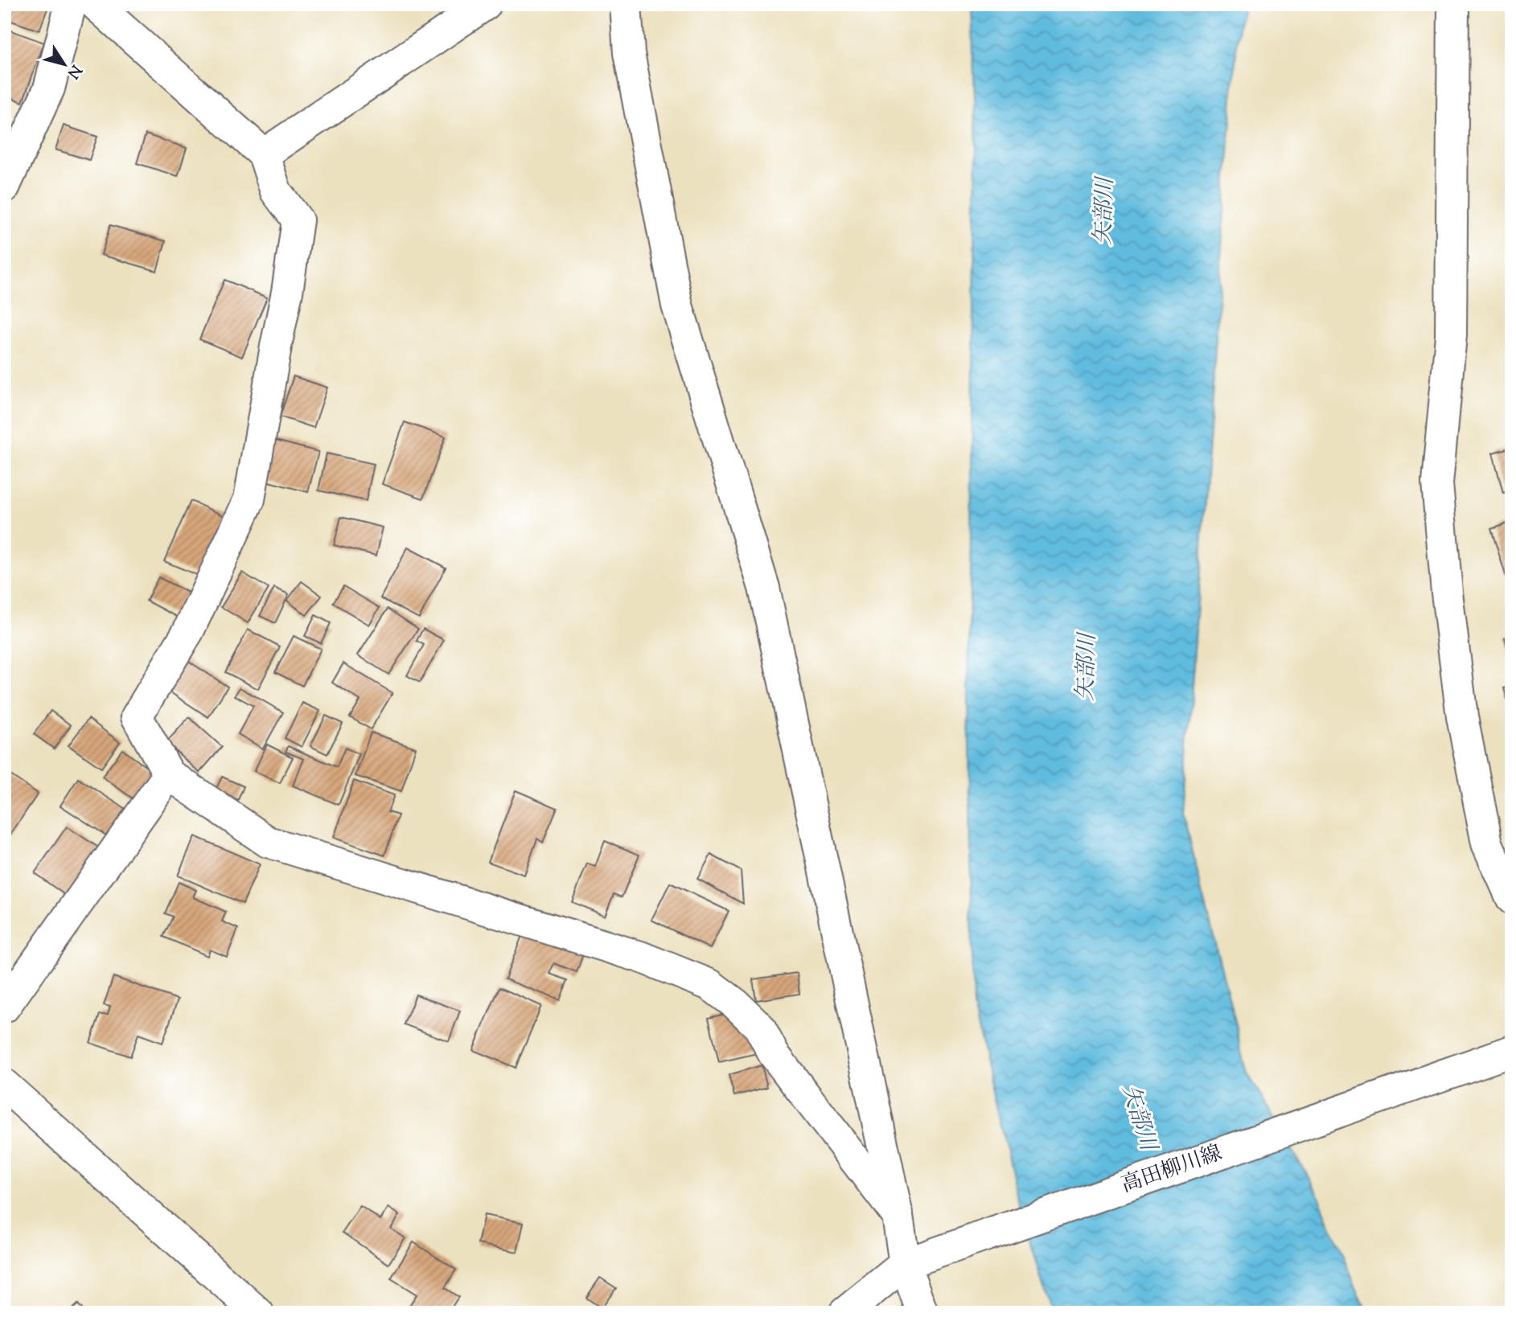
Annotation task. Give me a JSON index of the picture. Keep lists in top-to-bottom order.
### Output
{
  "streets": {
    "street": ["高田柳川線"]
  },
  "water": ["矢部川"],
  "north": "bottom right"
}
